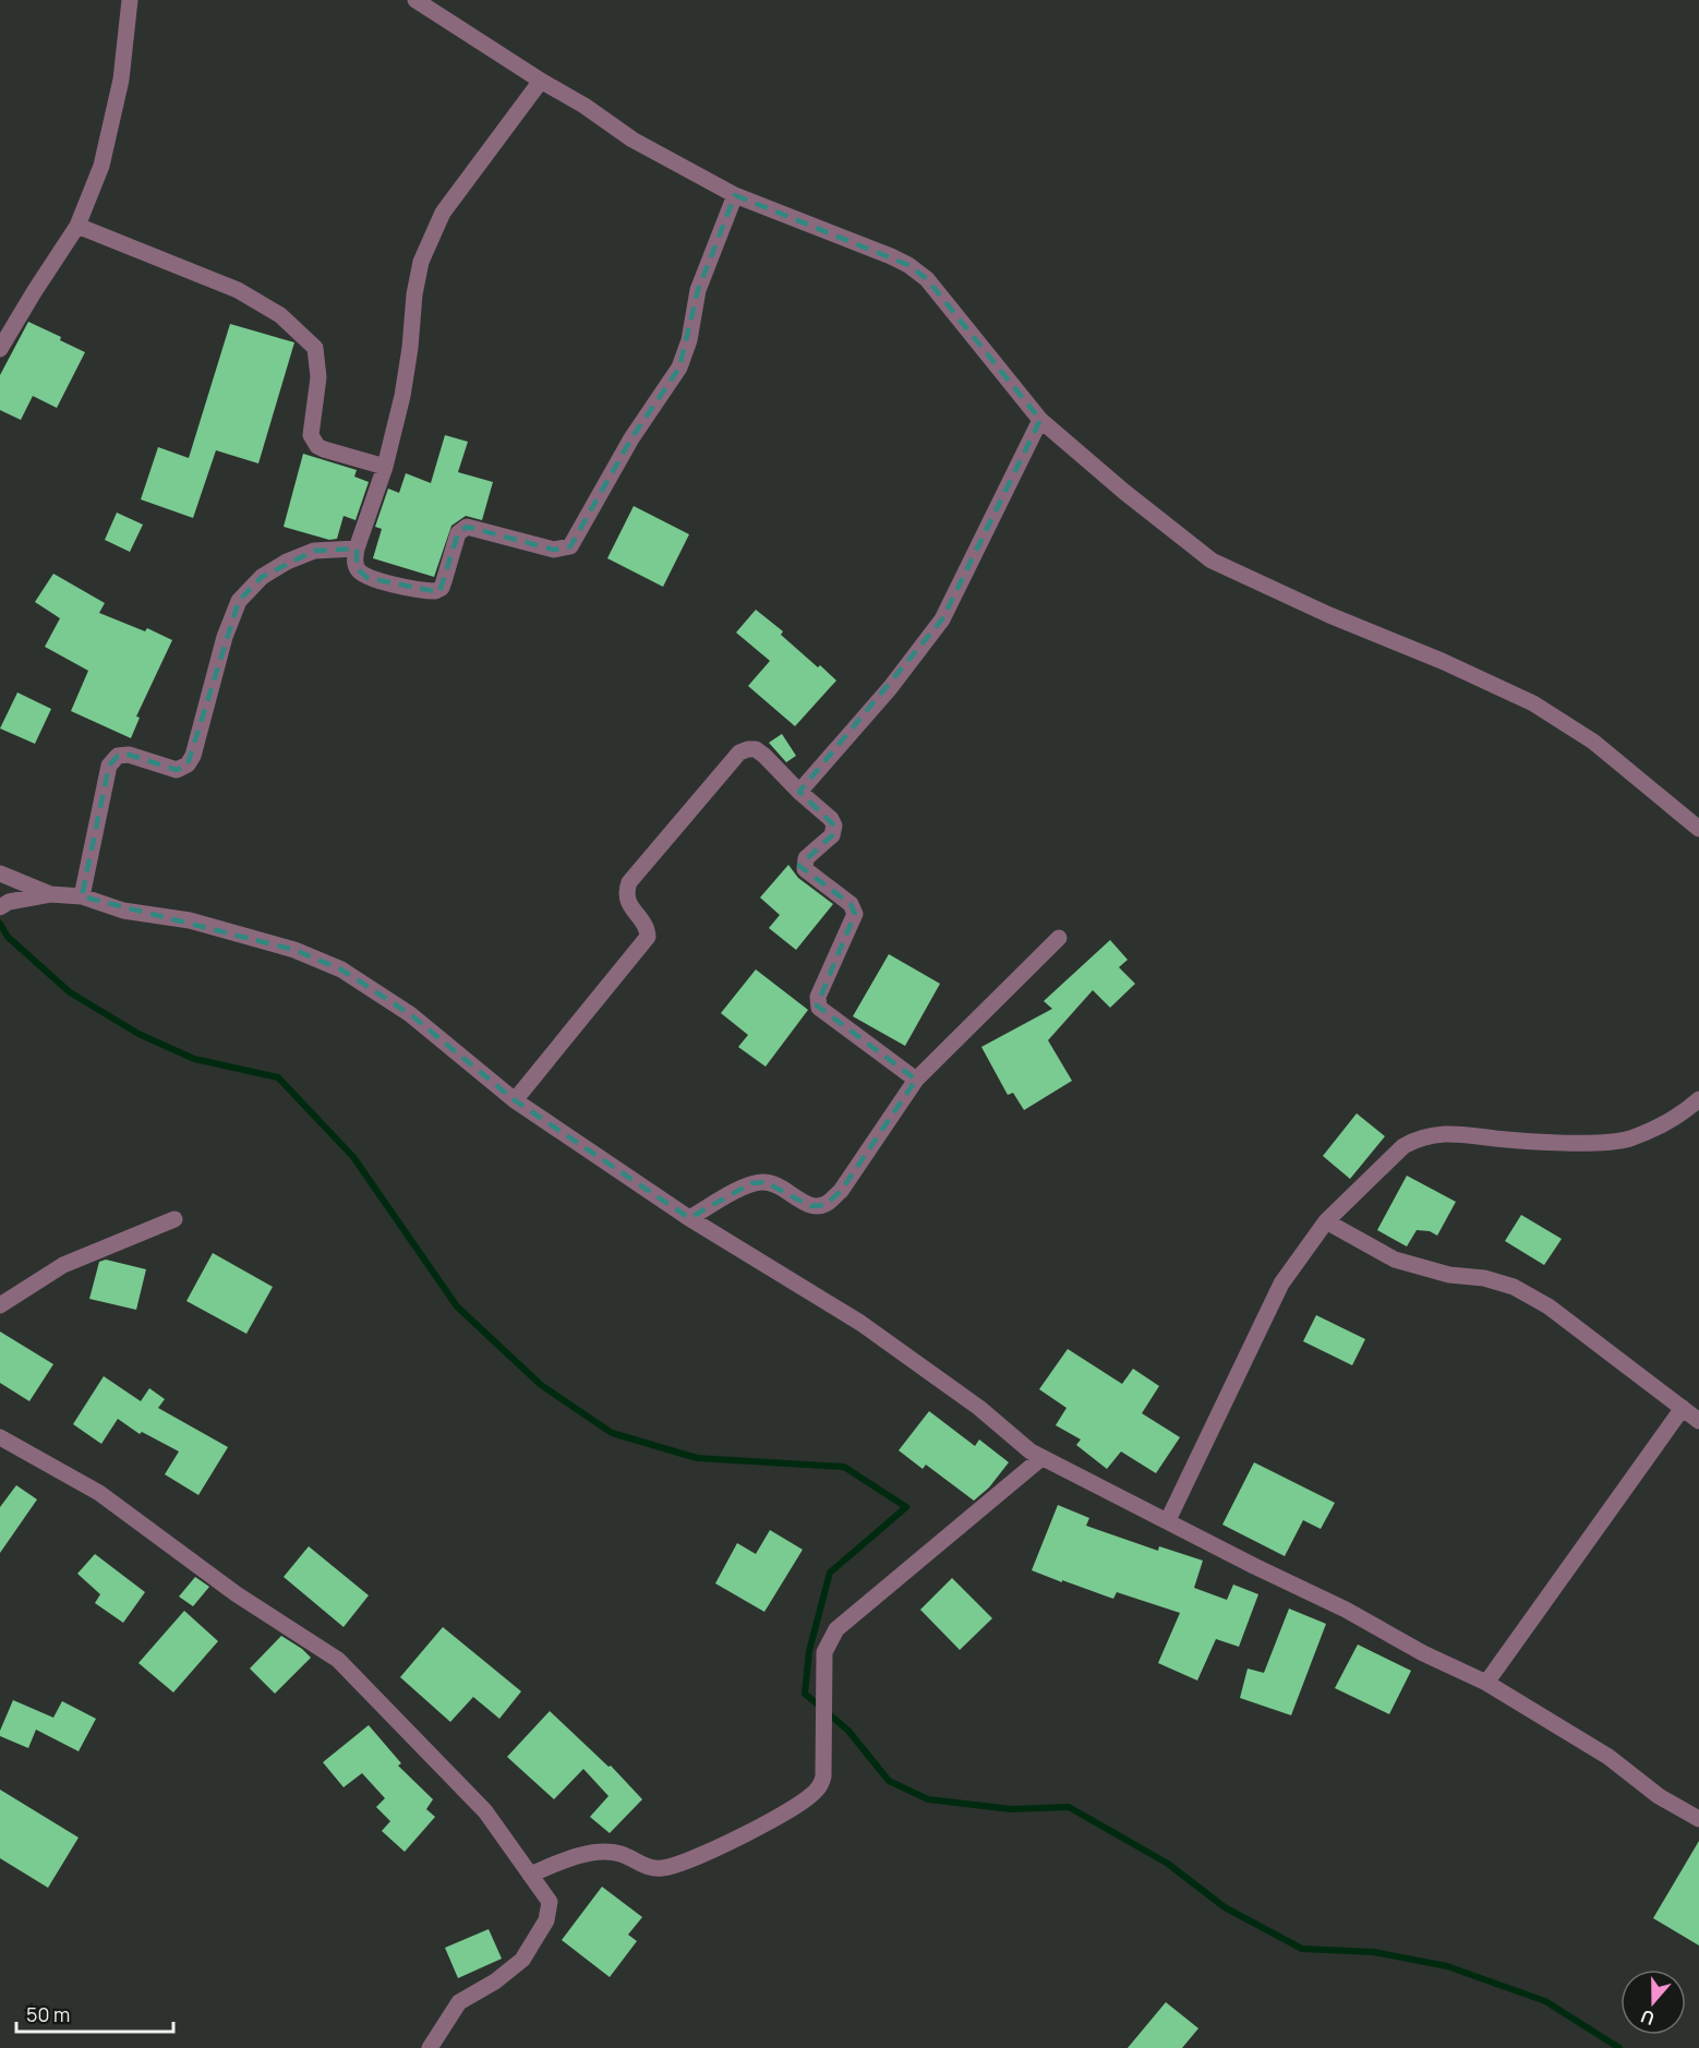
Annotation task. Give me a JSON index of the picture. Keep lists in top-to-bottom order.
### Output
{
  "scale_bar": "50 m",
  "north": "bottom"
}
